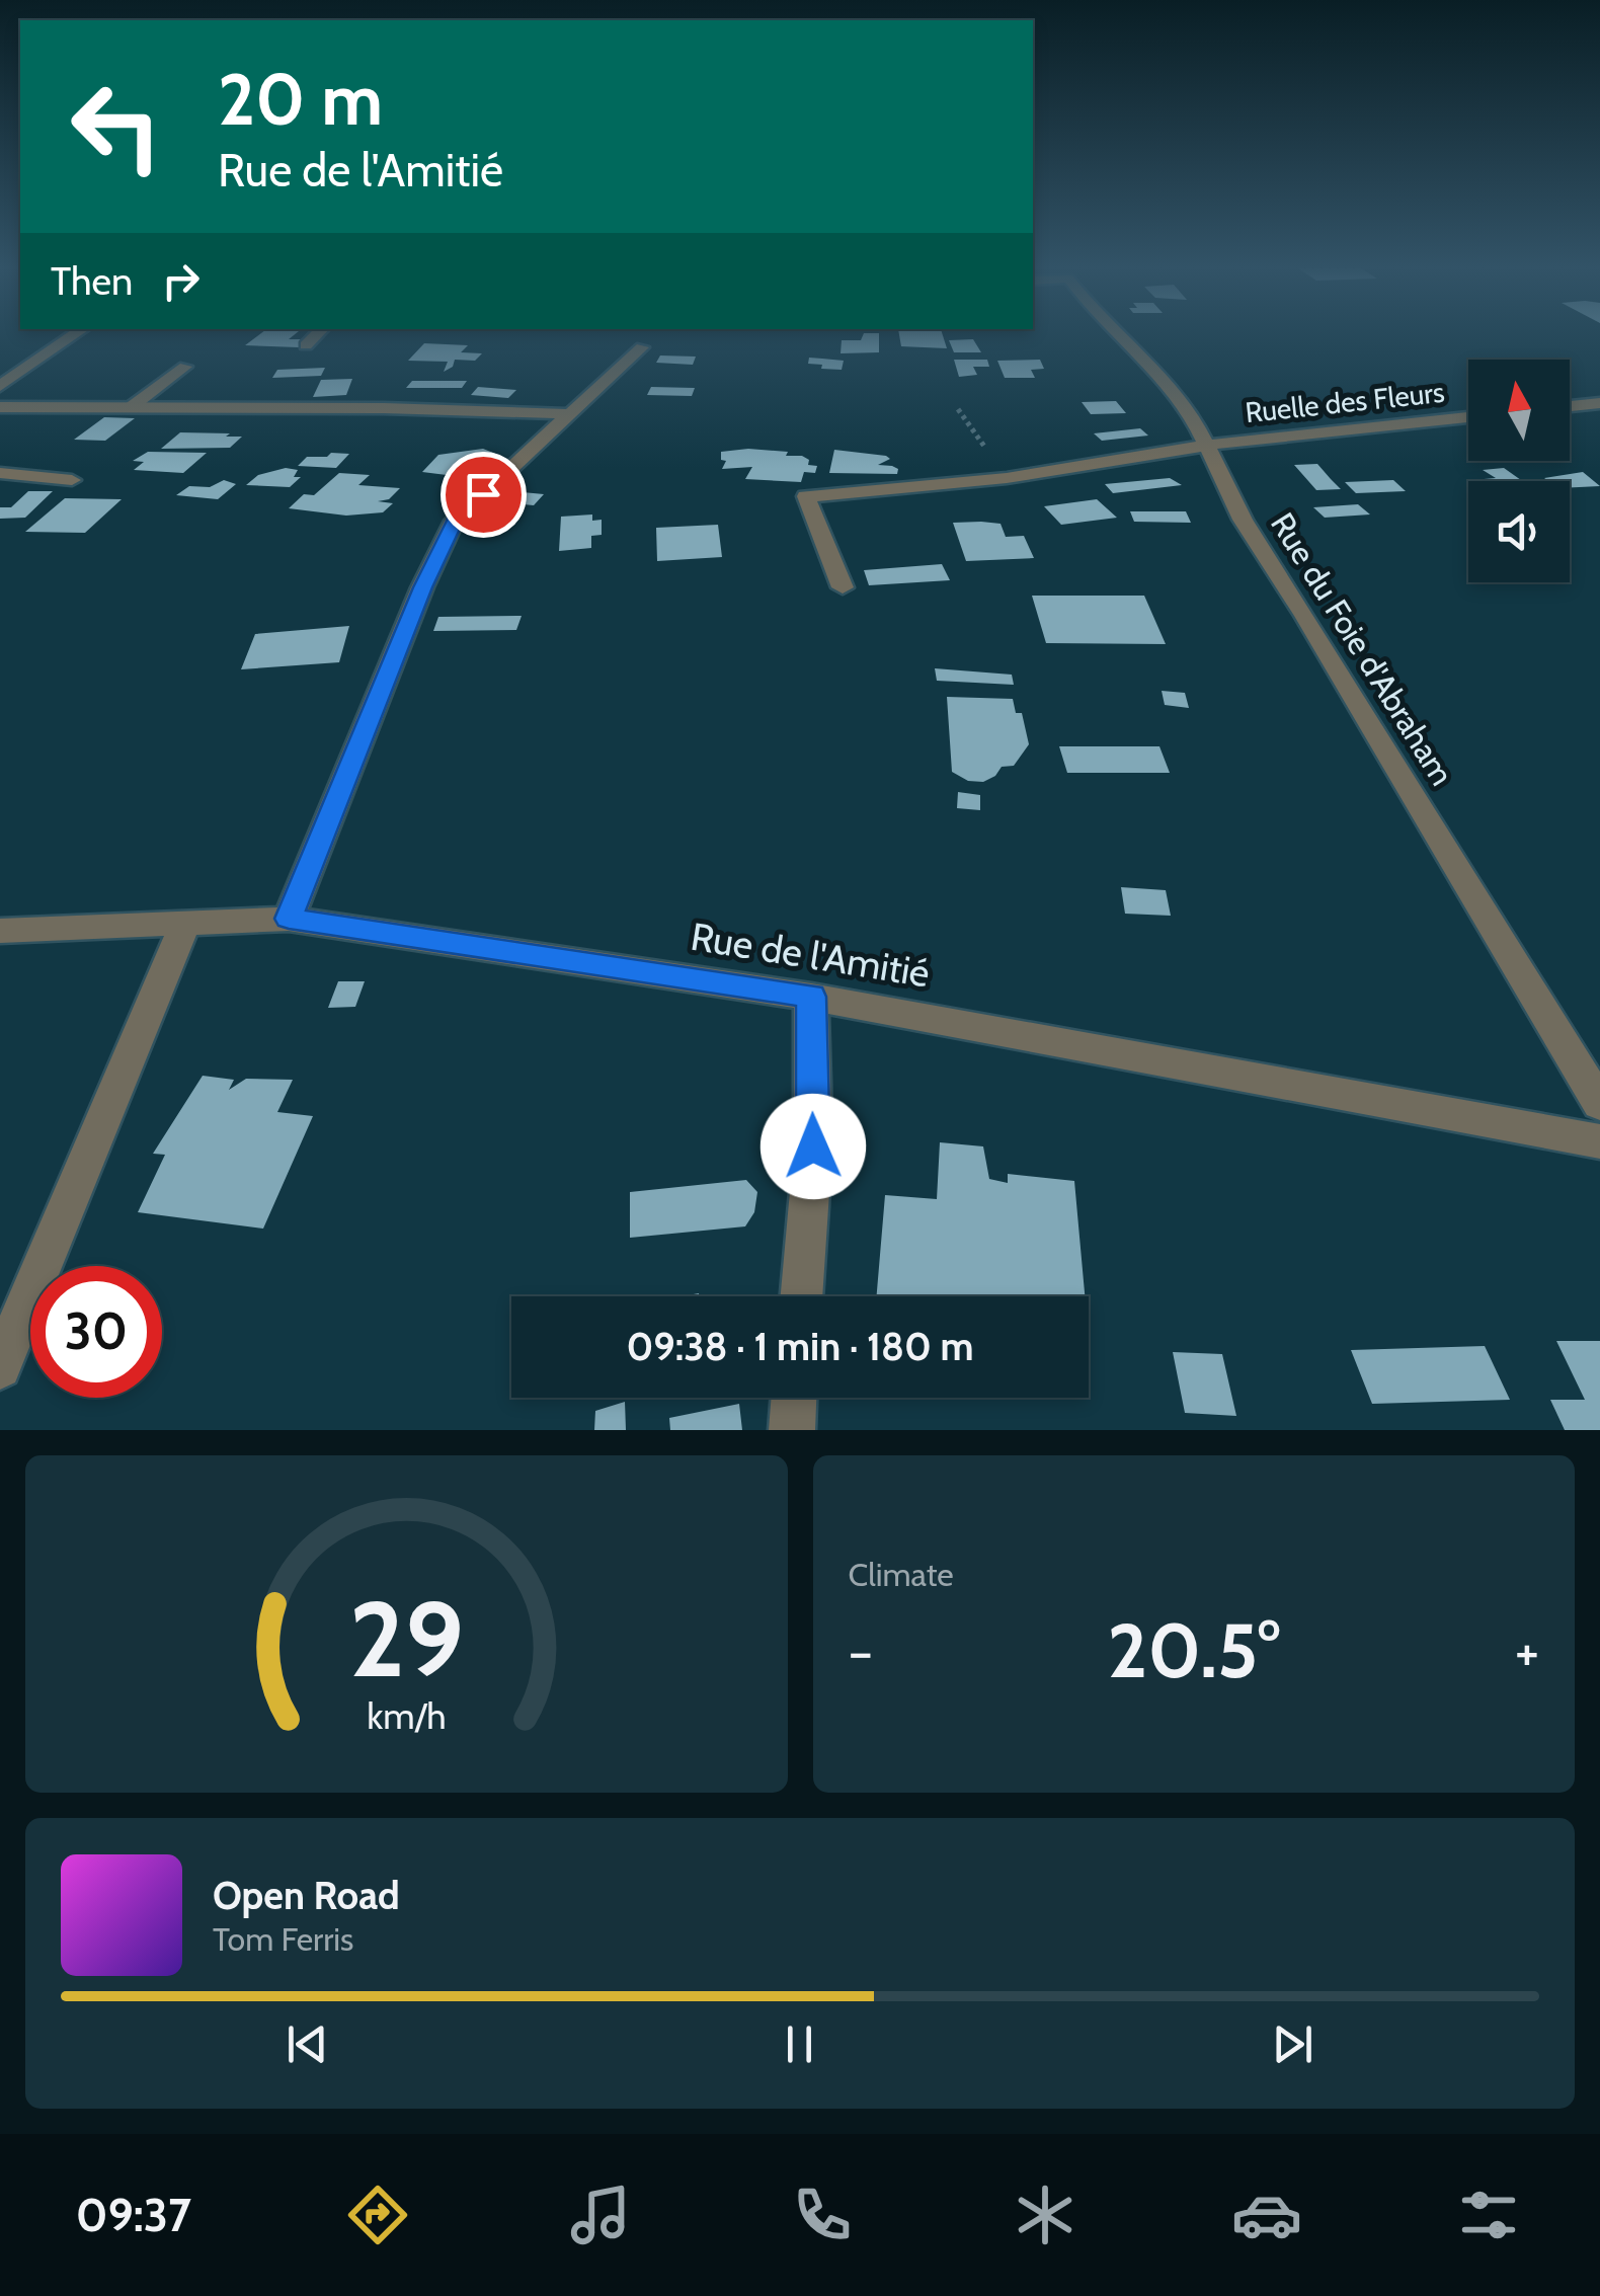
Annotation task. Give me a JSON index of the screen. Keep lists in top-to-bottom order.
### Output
{
  "streets": {
    "street": ["Ruelle des Fleurs", "Rue du Foie d'Abraham", "Rue de l'Amitié"]
  },
  "crossings": [
    ["Ruelle des Fleurs", "Rue du Foie d'Abraham"]
  ],
  "north": "top",
  "page": {
    "turn": ["20 m", "Rue de l'Amitié"],
    "then": "Then",
    "limit": "30",
    "trip": "09:38 · 1 min · 180 m",
    "tile": "Climate",
    "heat": ["−", "20.5°", "+"],
    "song": ["Open Road", "Tom Ferris"],
    "tabs": "09:37",
    "gauge": ["29", "km/h"]
  }
}
